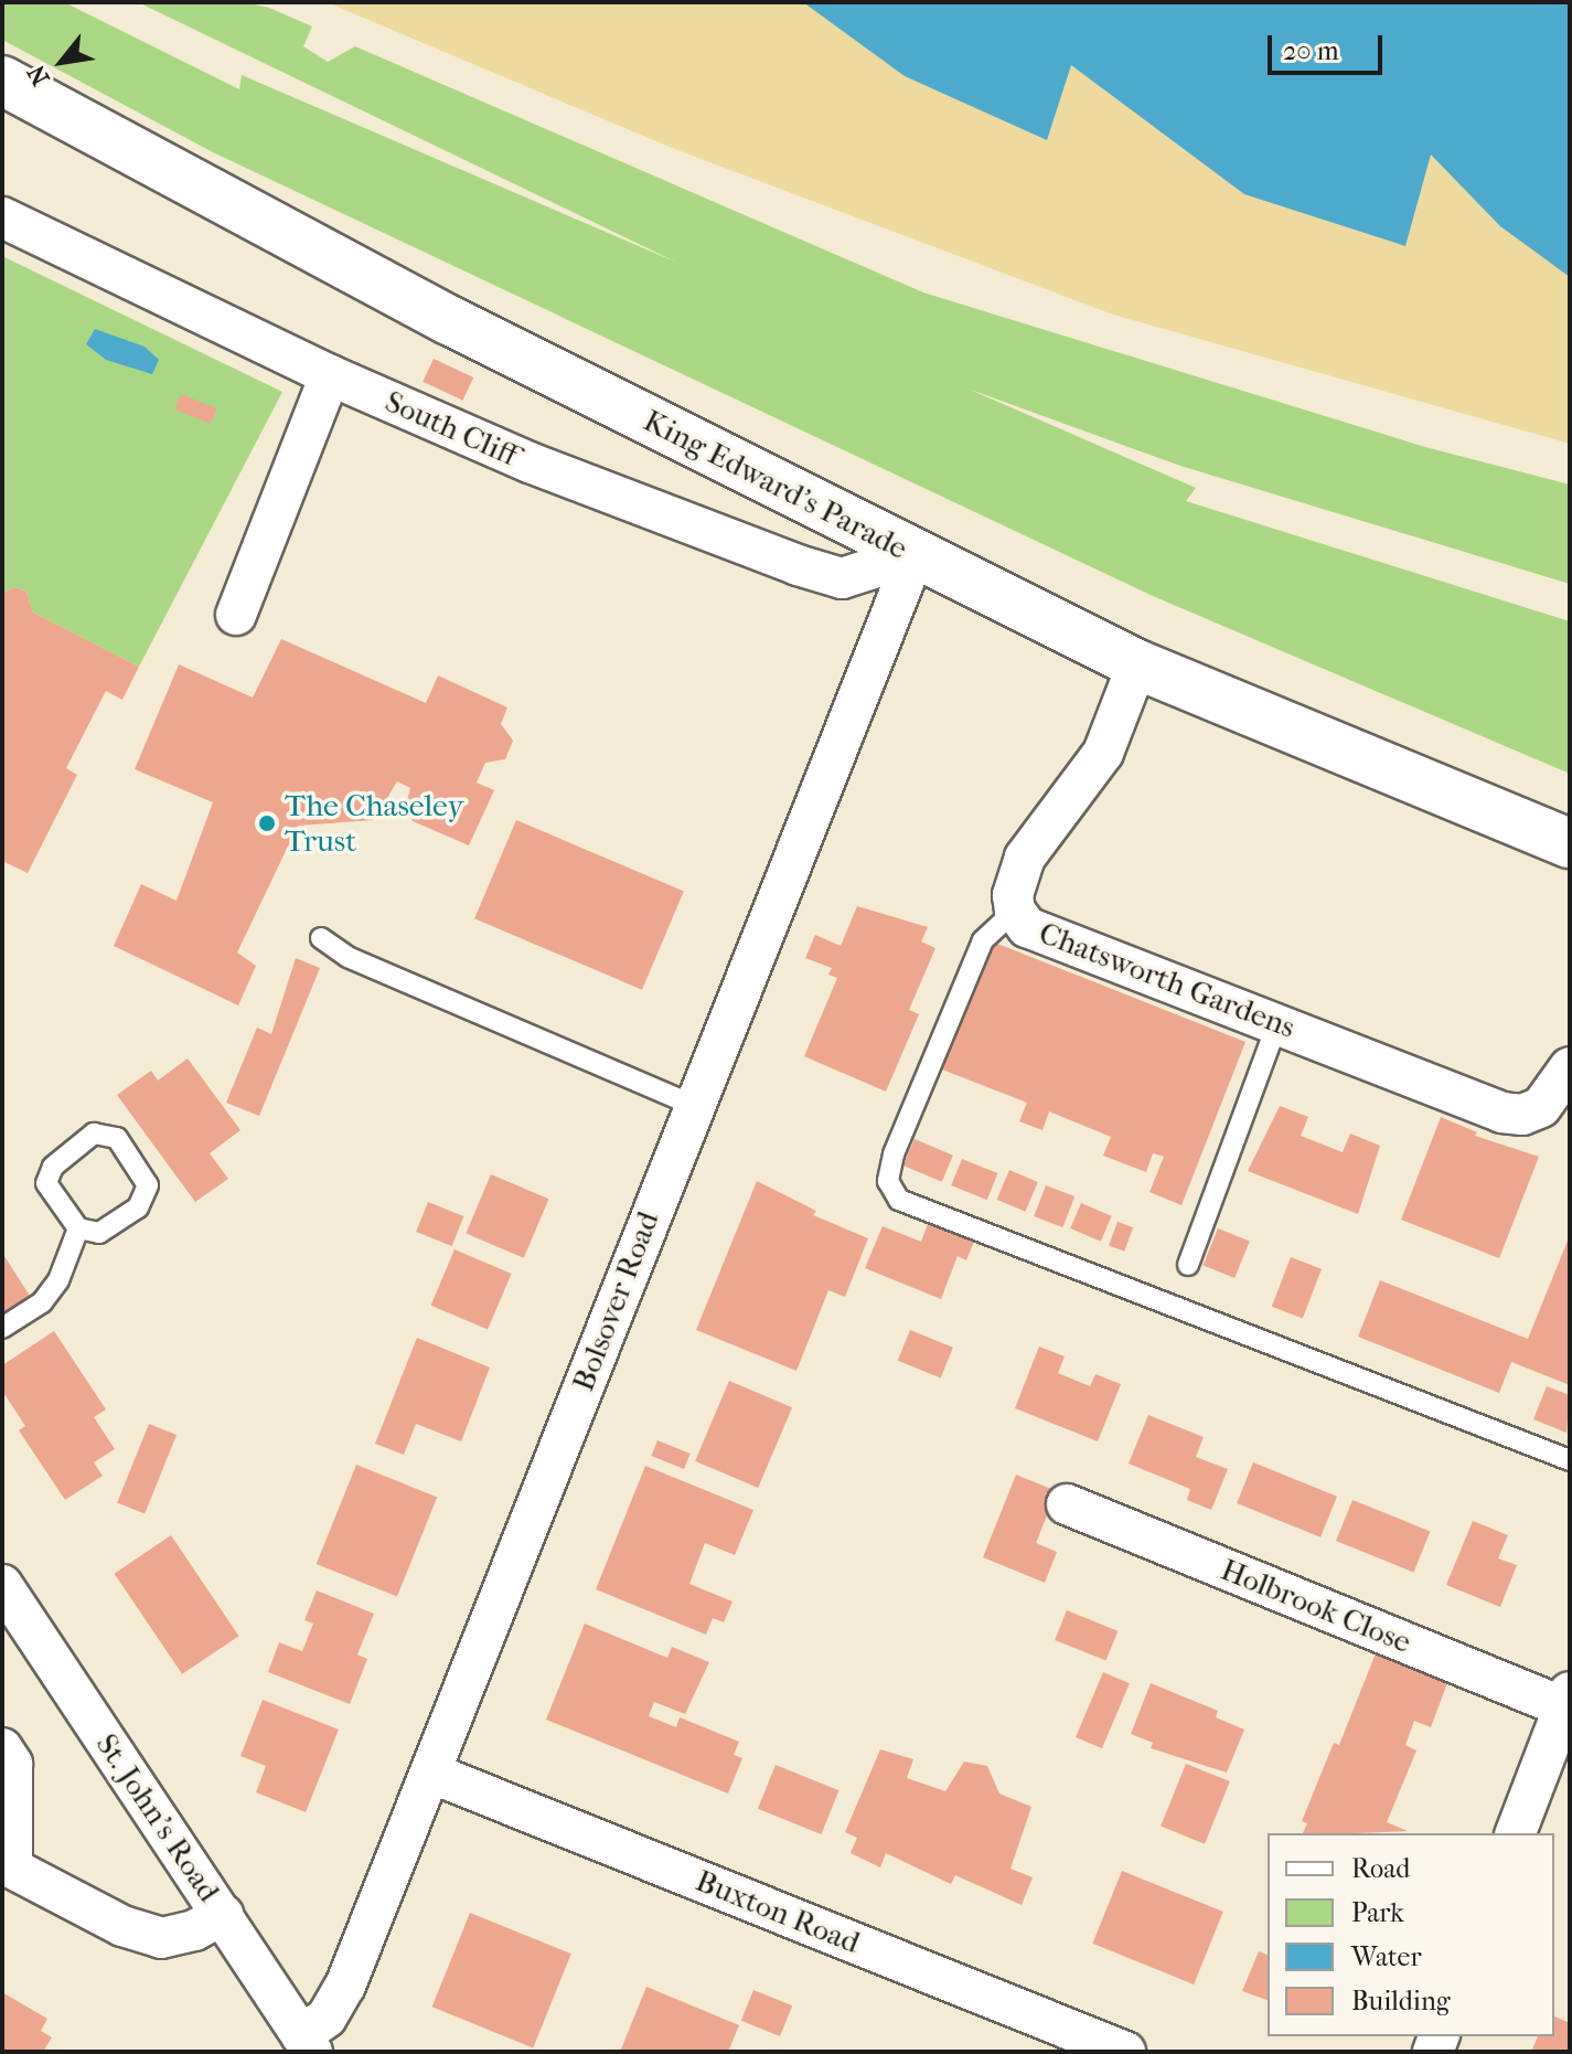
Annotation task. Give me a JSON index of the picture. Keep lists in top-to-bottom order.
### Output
{
  "streets": {
    "main road": ["King Edward's Parade"],
    "street": [
      "South Cliff",
      "Chatsworth Gardens",
      "Bolsover Road",
      "Holbrook Close",
      "St. John's Road",
      "Buxton Road"
    ]
  },
  "crossings": [
    ["South Cliff", "King Edward's Parade"],
    ["South Cliff", "Bolsover Road"],
    ["King Edward's Parade", "Chatsworth Gardens"],
    ["King Edward's Parade", "Bolsover Road"],
    ["Bolsover Road", "St. John's Road"],
    ["Bolsover Road", "Buxton Road"]
  ],
  "places": ["The Chaseley Trust"],
  "legend": [
    "Road",
    "Park",
    "Water",
    "Building"
  ],
  "scale_bar": "20 m",
  "north": "bottom left"
}
